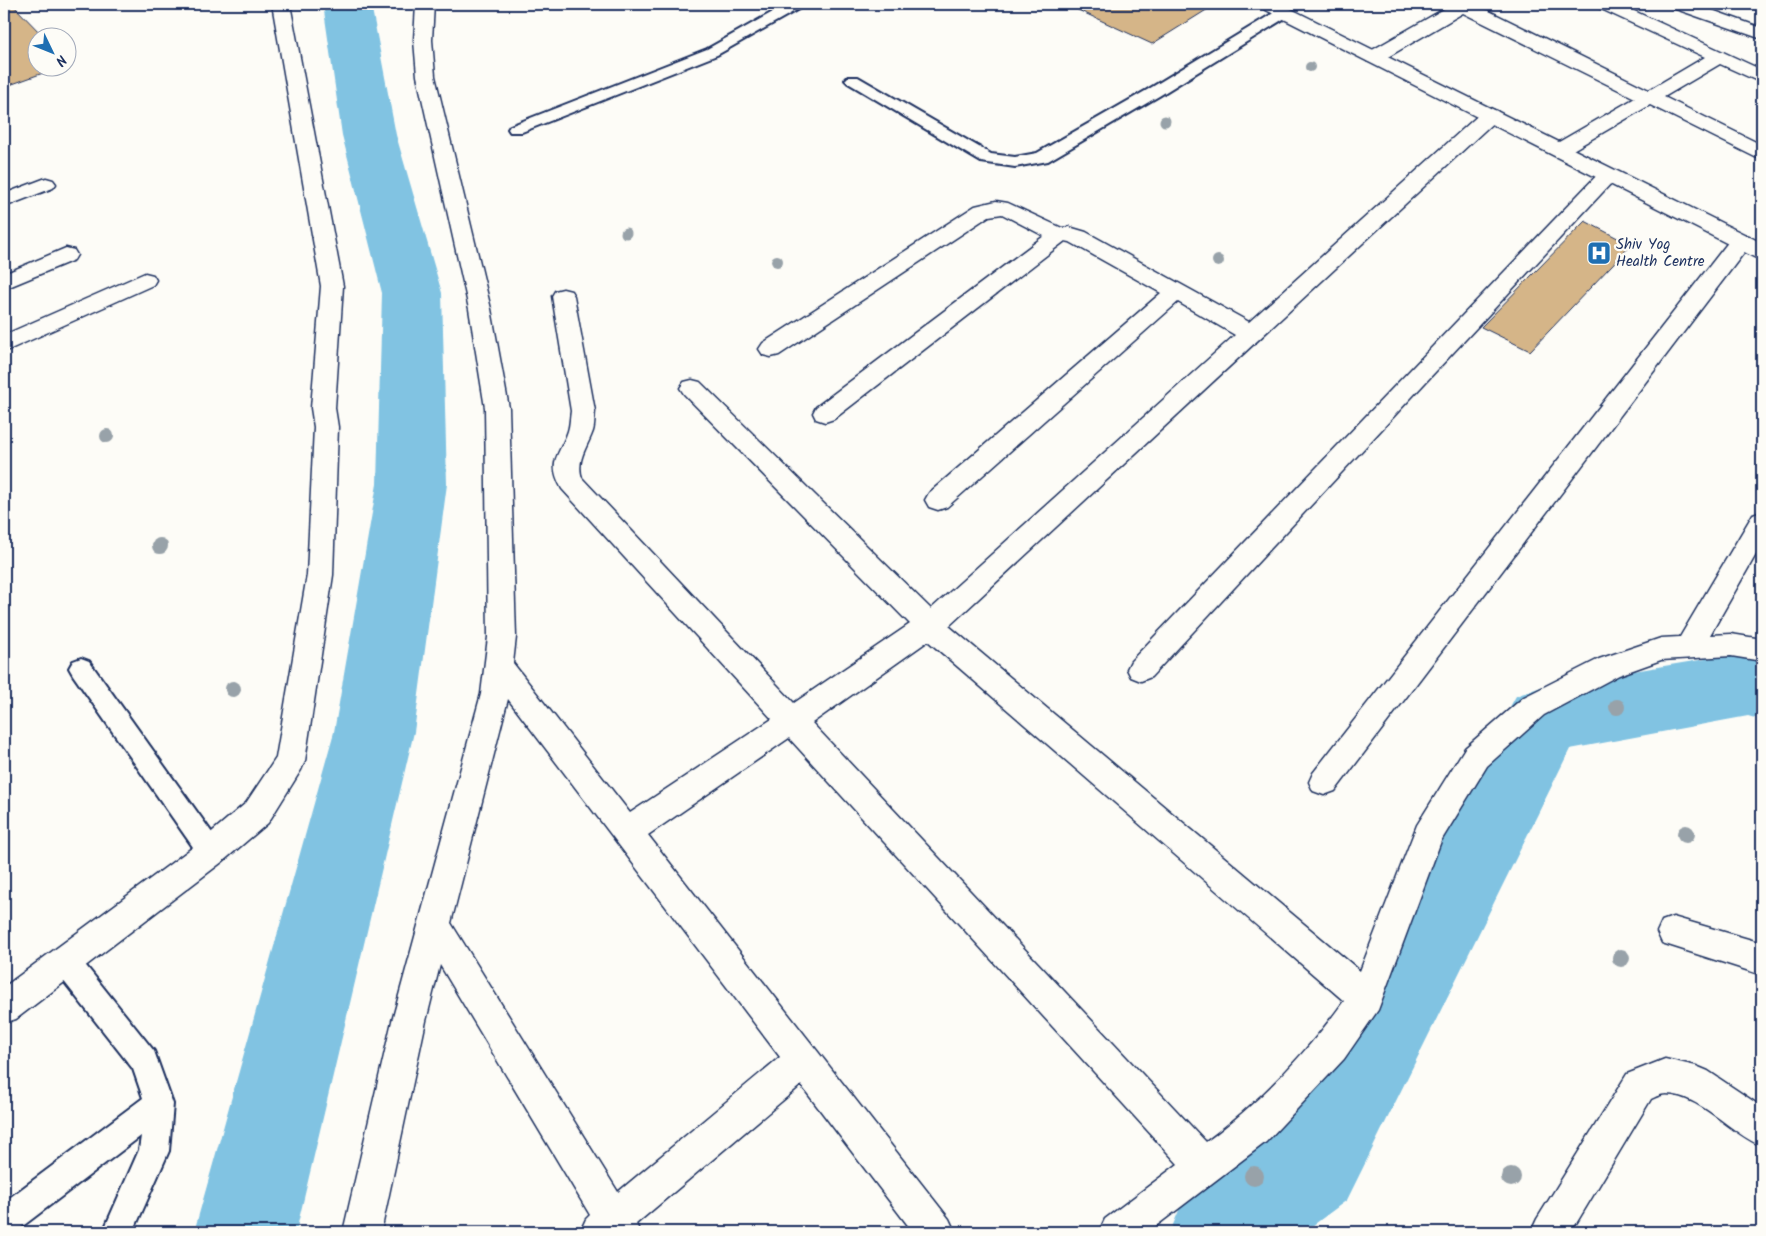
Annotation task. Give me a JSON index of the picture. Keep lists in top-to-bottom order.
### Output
{
  "places": {
    "hospital": ["Shiv Yog Health Centre"]
  },
  "north": "bottom right"
}
